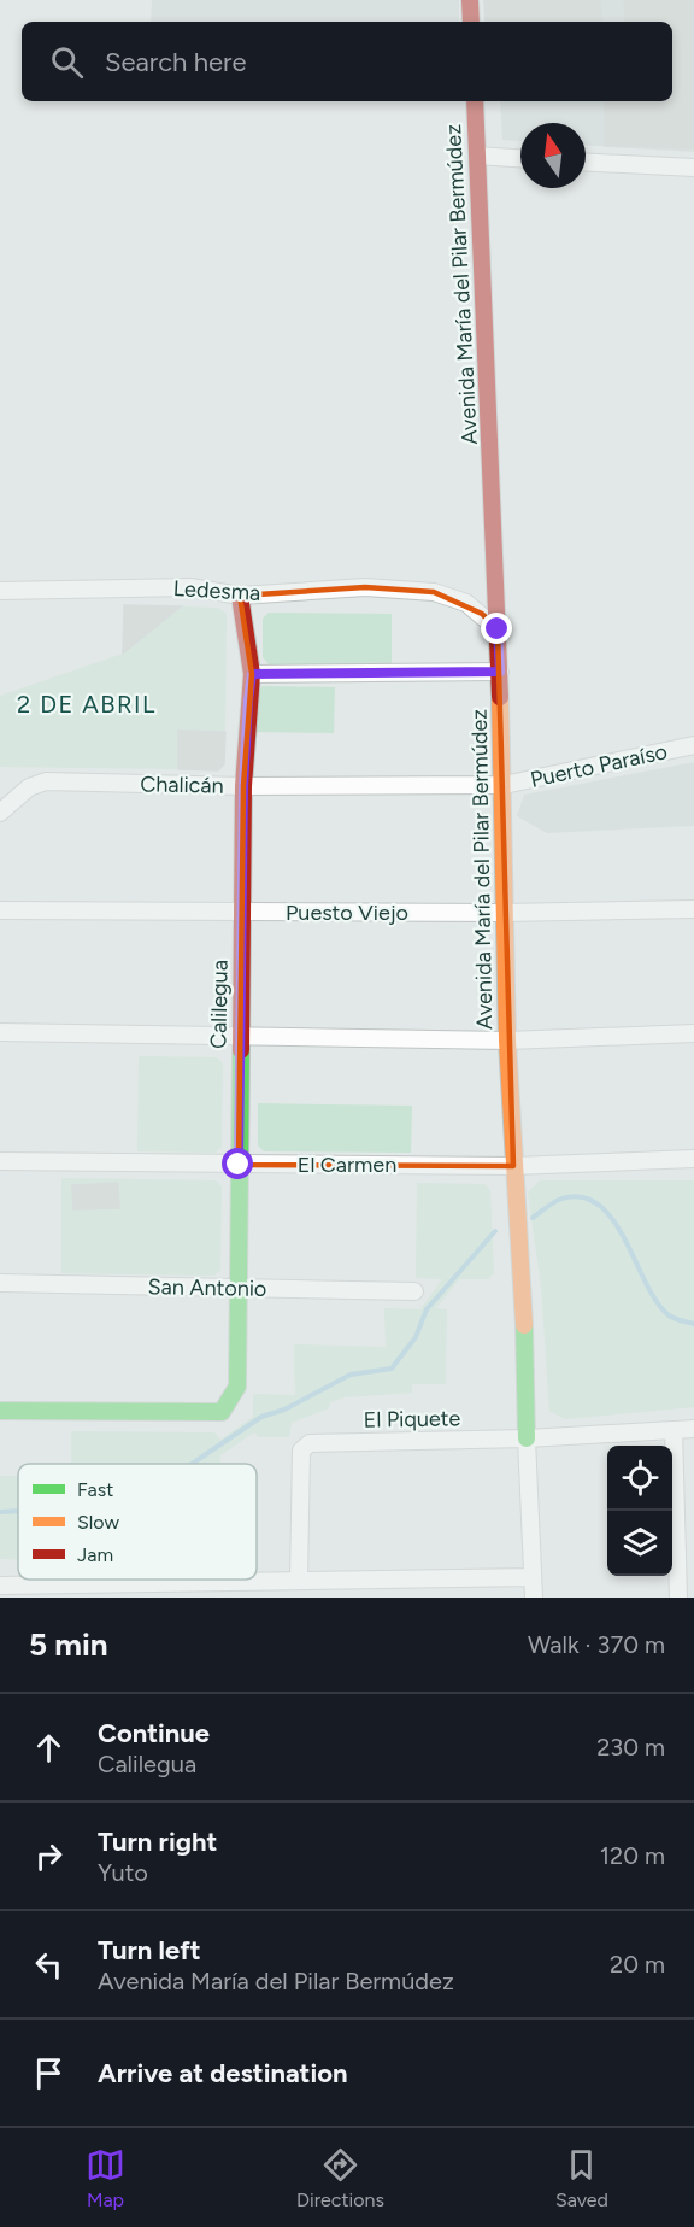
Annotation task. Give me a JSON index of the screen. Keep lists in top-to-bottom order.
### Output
{
  "streets": {
    "street": [
      "Avenida María del Pilar Bermúdez",
      "Ledesma",
      "Puerto Paraíso",
      "Chalicán",
      "Puesto Viejo",
      "Calilegua",
      "El Carmen",
      "San Antonio",
      "El Piquete"
    ]
  },
  "crossings": [
    ["Avenida María del Pilar Bermúdez", "Ledesma"],
    ["Avenida María del Pilar Bermúdez", "Puerto Paraíso"],
    ["Avenida María del Pilar Bermúdez", "Chalicán"],
    ["Avenida María del Pilar Bermúdez", "Puesto Viejo"],
    ["Avenida María del Pilar Bermúdez", "El Carmen"],
    ["Avenida María del Pilar Bermúdez", "El Piquete"],
    ["Ledesma", "Calilegua"],
    ["Puerto Paraíso", "Chalicán"],
    ["Chalicán", "Calilegua"],
    ["Puesto Viejo", "Calilegua"],
    ["Calilegua", "El Carmen"],
    ["Calilegua", "San Antonio"]
  ],
  "districts": ["2 DE ABRIL"],
  "legend": ["Fast", "Slow", "Jam"],
  "north": "top",
  "page": {
    "search": "Search here",
    "heading": ["5 min", "Walk · 370 m"],
    "list": [
      ["Continue", "Calilegua", "230 m"],
      ["Turn right", "Yuto", "120 m"],
      ["Turn left", "Avenida María del Pilar Bermúdez", "20 m"],
      "Arrive at destination"
    ],
    "nav": ["Map", "Directions", "Saved"]
  }
}
